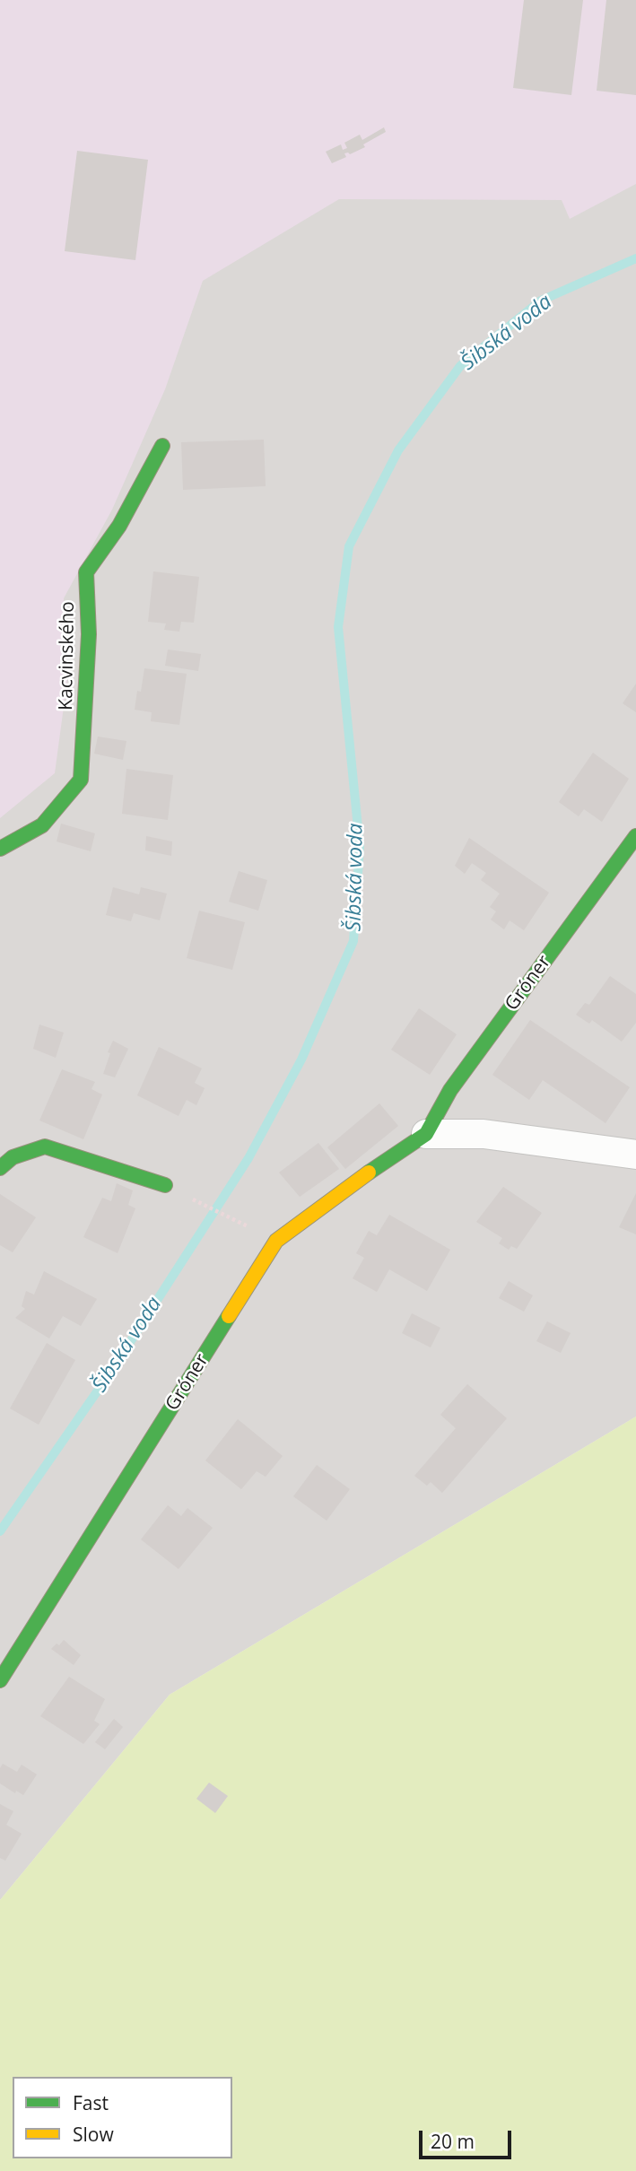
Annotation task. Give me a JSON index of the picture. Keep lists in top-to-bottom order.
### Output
{
  "streets": {
    "street": ["Kacvinského", "Gróner"]
  },
  "water": ["Šibská voda"],
  "legend": ["Fast", "Slow"],
  "scale_bar": "20 m"
}
